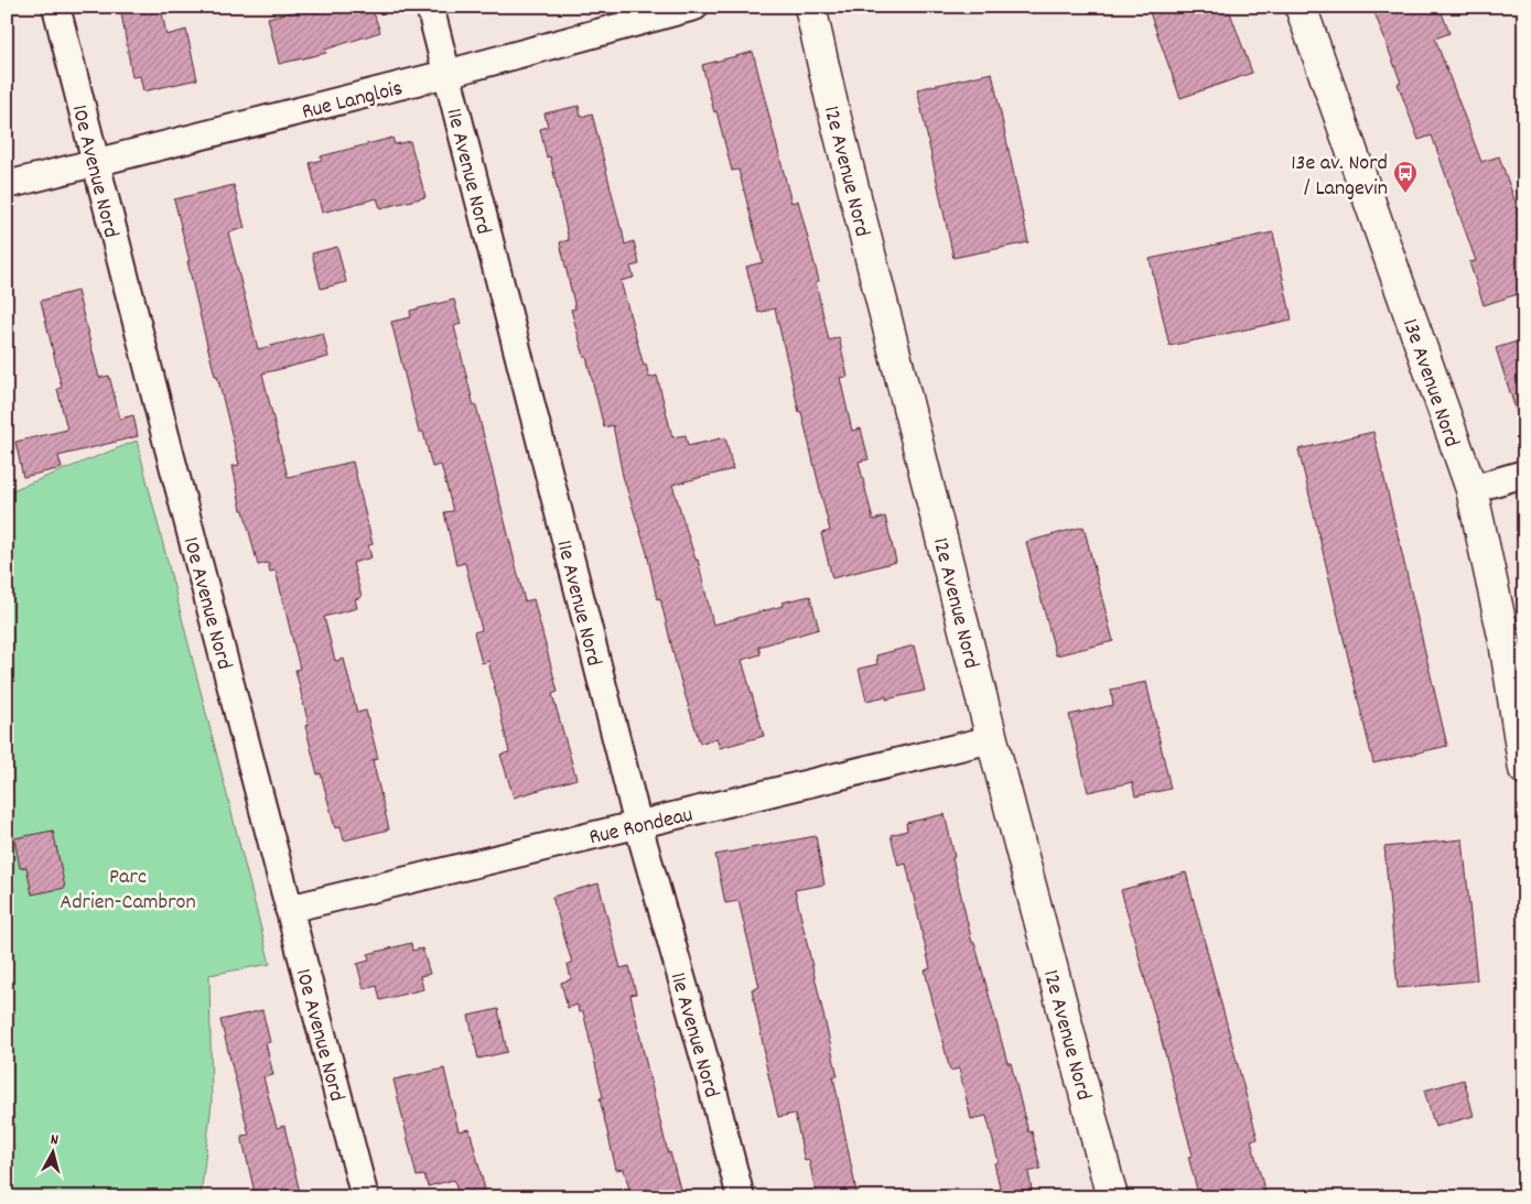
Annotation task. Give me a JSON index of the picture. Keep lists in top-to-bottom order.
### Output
{
  "streets": {
    "main road": ["12e Avenue Nord", "13e Avenue Nord"],
    "street": [
      "Rue Langlois",
      "10e Avenue Nord",
      "11e Avenue Nord",
      "Rue Rondeau"
    ]
  },
  "crossings": [
    ["Rue Langlois", "10e Avenue Nord"],
    ["Rue Langlois", "11e Avenue Nord"],
    ["10e Avenue Nord", "Rue Rondeau"],
    ["11e Avenue Nord", "Rue Rondeau"],
    ["12e Avenue Nord", "Rue Rondeau"]
  ],
  "parks": ["Parc Adrien-Cambron"],
  "places": {
    "bus stop": ["13e av. Nord / Langevin"]
  },
  "north": "top"
}
